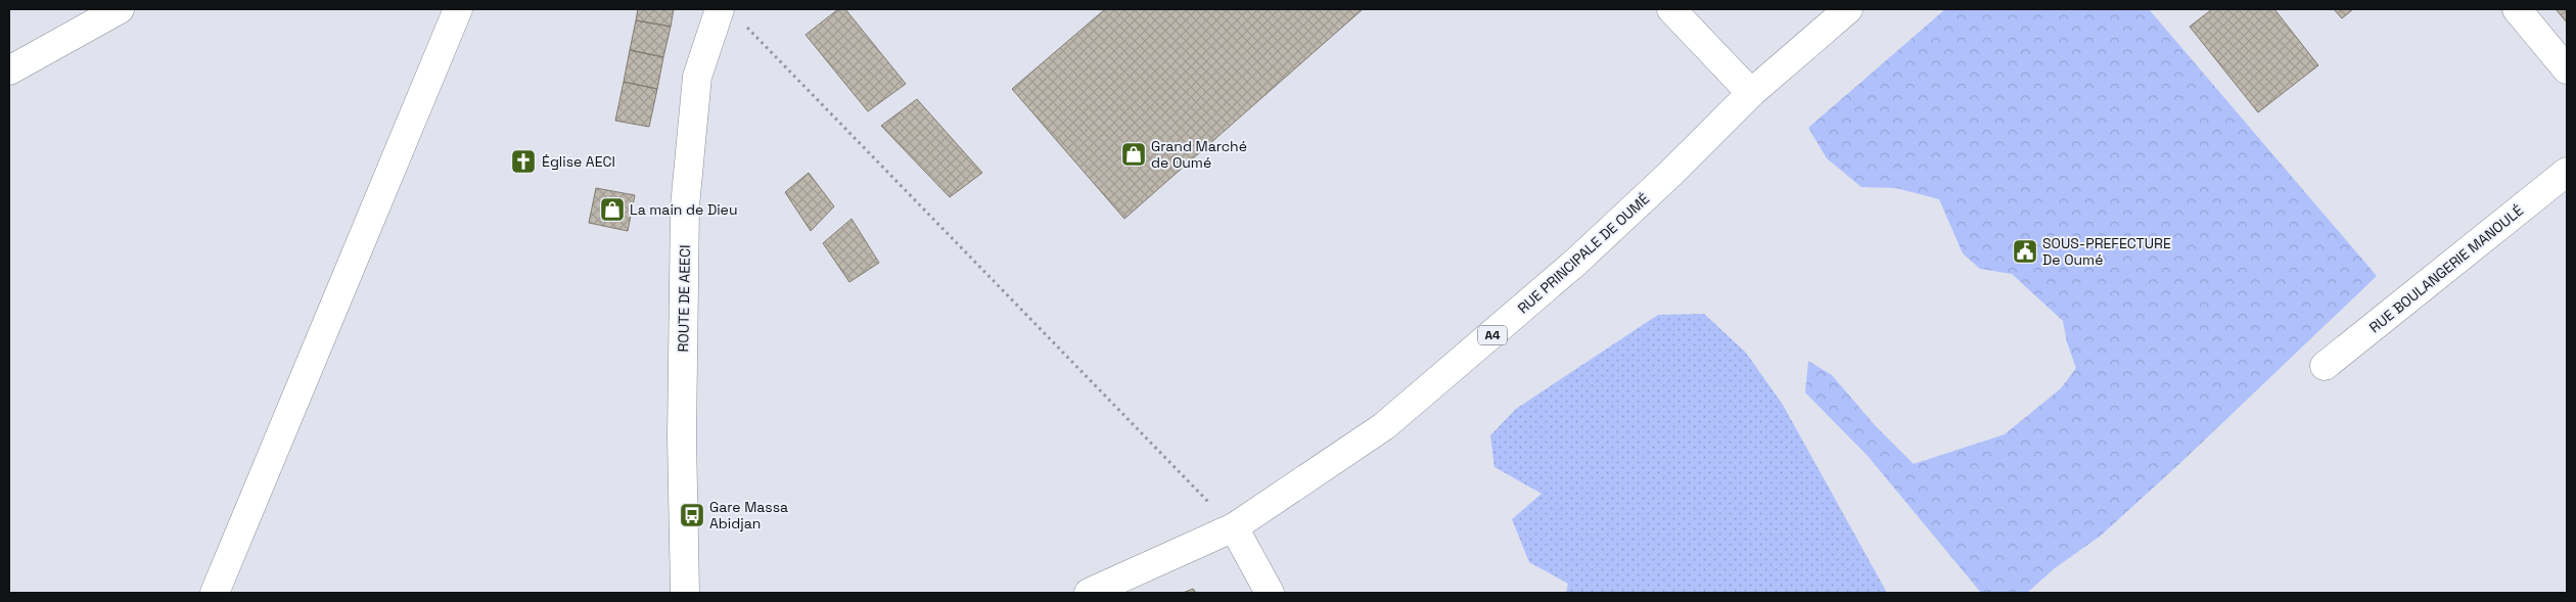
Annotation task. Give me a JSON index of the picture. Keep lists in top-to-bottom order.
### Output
{
  "streets": {
    "street": [
      "RUE PRINCIPALE DE OUMÉ",
      "RUE BOULANGERIE MANOULÉ",
      "ROUTE DE AEECI",
      "A4"
    ]
  },
  "places": {
    "shop": ["Grand Marché de Oumé", "La main de Dieu"],
    "church": ["Église AECI"],
    "public building": ["SOUS-PREFECTURE De Oumé"],
    "bus stop": ["Gare Massa Abidjan"]
  }
}
